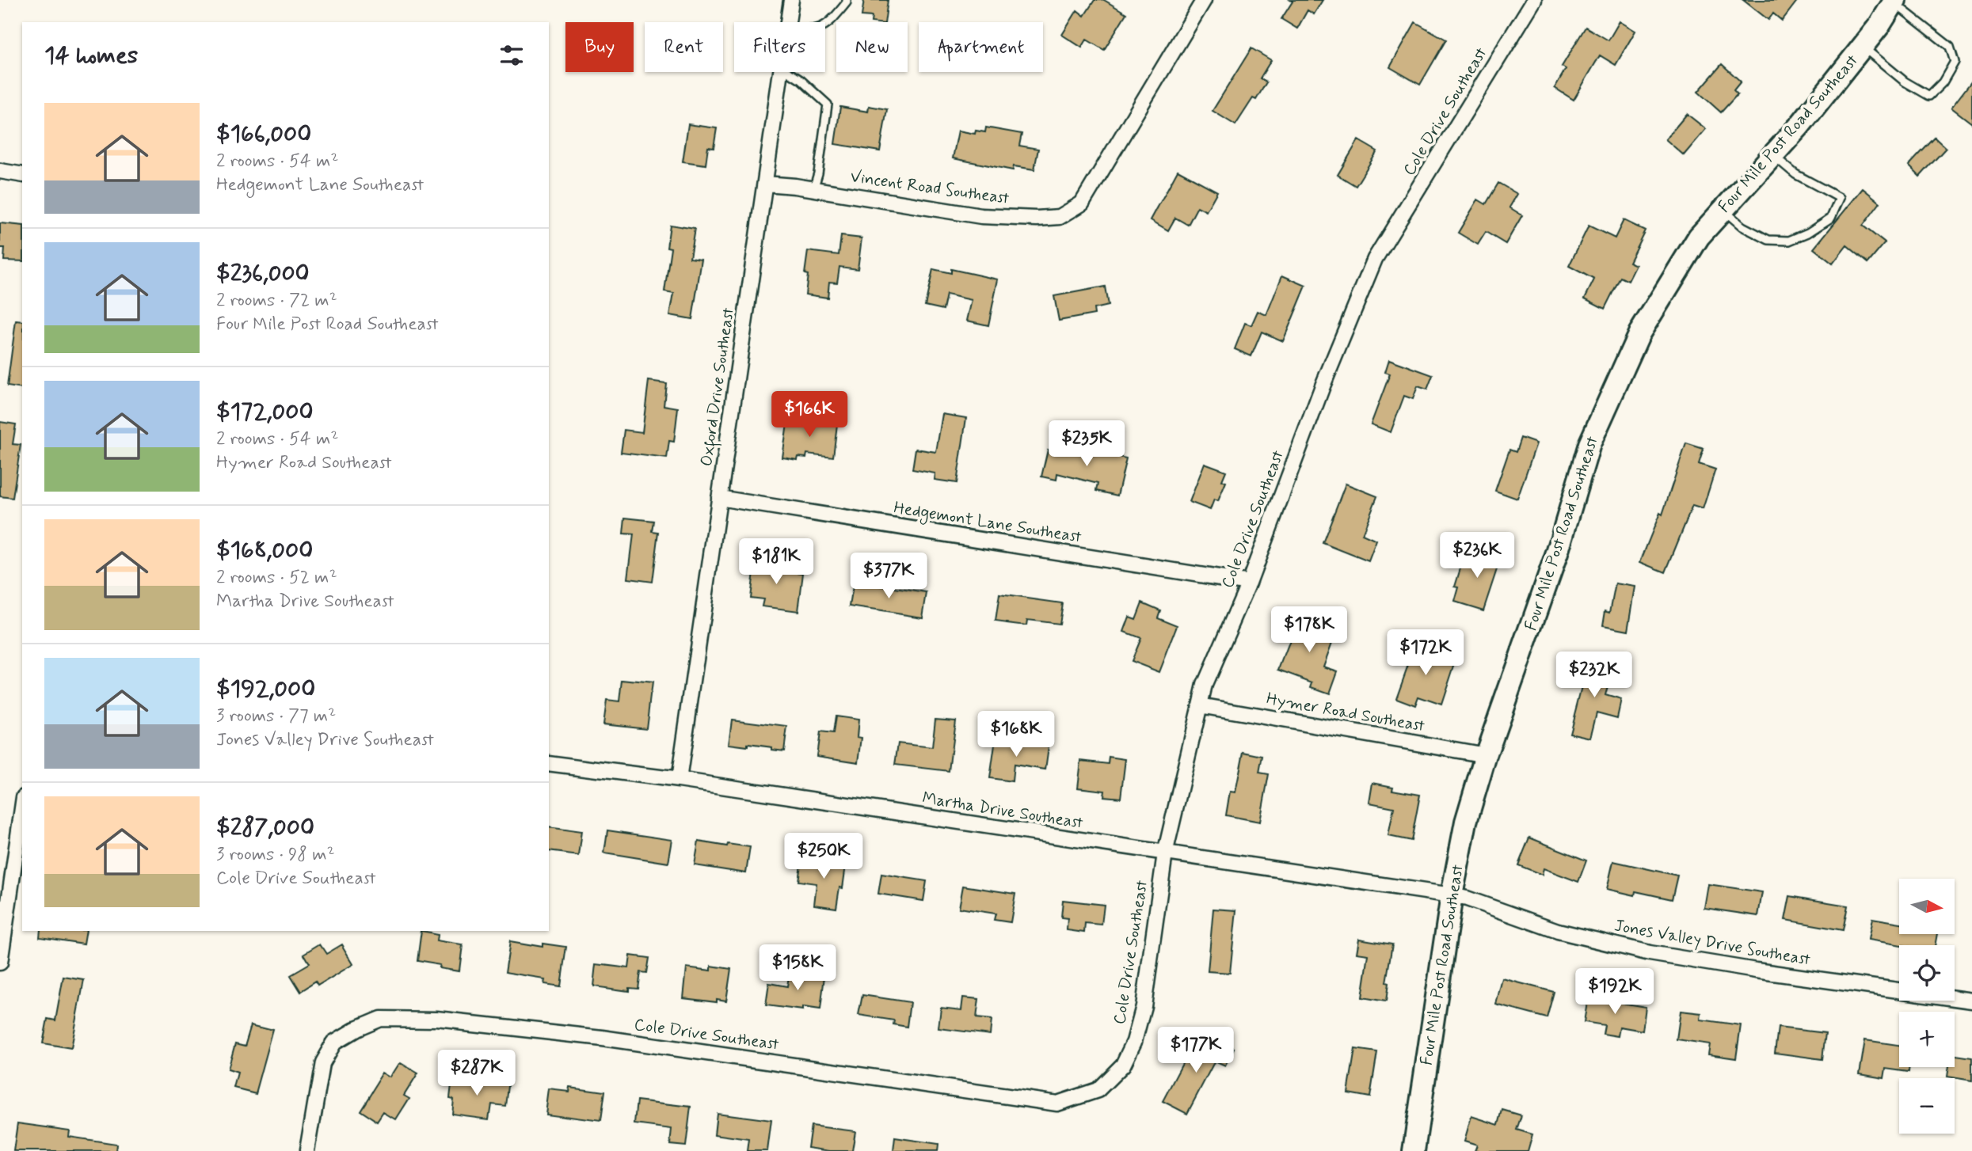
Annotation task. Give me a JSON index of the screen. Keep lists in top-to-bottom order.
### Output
{
  "streets": {
    "main road": ["Four Mile Post Road Southeast"],
    "street": [
      "Cole Drive Southeast",
      "Vincent Road Southeast",
      "Oxford Drive Southeast",
      "Hedgemont Lane Southeast",
      "Hymer Road Southeast",
      "Martha Drive Southeast",
      "Jones Valley Drive Southeast"
    ]
  },
  "crossings": [
    ["Cole Drive Southeast", "Hedgemont Lane Southeast"],
    ["Cole Drive Southeast", "Hymer Road Southeast"],
    ["Cole Drive Southeast", "Martha Drive Southeast"],
    ["Four Mile Post Road Southeast", "Hymer Road Southeast"],
    ["Four Mile Post Road Southeast", "Martha Drive Southeast"],
    ["Four Mile Post Road Southeast", "Jones Valley Drive Southeast"],
    ["Vincent Road Southeast", "Oxford Drive Southeast"],
    ["Oxford Drive Southeast", "Hedgemont Lane Southeast"],
    ["Oxford Drive Southeast", "Martha Drive Southeast"],
    ["Martha Drive Southeast", "Jones Valley Drive Southeast"]
  ],
  "north": "right",
  "page": {
    "chip": [
      "Buy",
      "Rent",
      "Filters",
      "New",
      "Apartment"
    ],
    "heading": "14 homes",
    "list": [
      {
        "name": "$166,000",
        "note": "2 rooms · 54 m² · Hedgemont Lane Southeast"
      },
      {
        "name": "$236,000",
        "note": "2 rooms · 72 m² · Four Mile Post Road Southeast"
      },
      {
        "name": "$172,000",
        "note": "2 rooms · 54 m² · Hymer Road Southeast"
      },
      {
        "name": "$168,000",
        "note": "2 rooms · 52 m² · Martha Drive Southeast"
      },
      {
        "name": "$192,000",
        "note": "3 rooms · 77 m² · Jones Valley Drive Southeast"
      },
      {
        "name": "$287,000",
        "note": "3 rooms · 98 m² · Cole Drive Southeast"
      }
    ],
    "price": [
      "$166K",
      "$235K",
      "$236K",
      "$181K",
      "$377K",
      "$178K",
      "$172K",
      "$232K",
      "$168K",
      "$250K",
      "$158K",
      "$192K",
      "$177K",
      "$287K"
    ],
    "map_buttons": ["+", "−"]
  }
}
